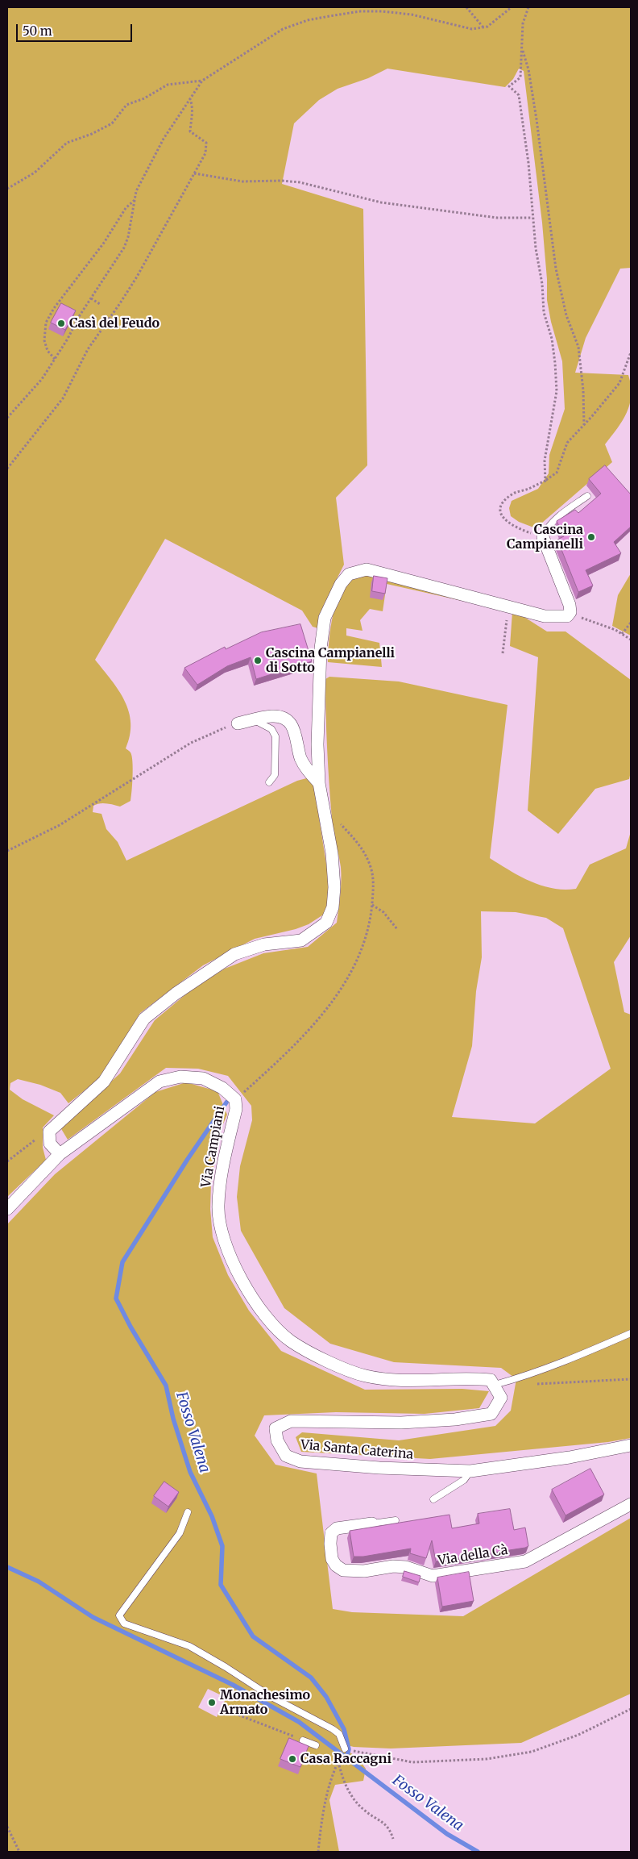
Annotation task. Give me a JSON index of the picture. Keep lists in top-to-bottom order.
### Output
{
  "streets": {
    "street": ["Via Campiani", "Via Santa Caterina", "Via della Cà"]
  },
  "crossings": [
    ["Via Campiani", "Via Santa Caterina"]
  ],
  "water": ["Fosso Valena"],
  "places": [
    "Casì del Feudo",
    "Cascina Campianelli",
    "Cascina Campianelli di Sotto",
    "Monachesimo Armato",
    "Casa Raccagni"
  ],
  "scale_bar": "50 m"
}
